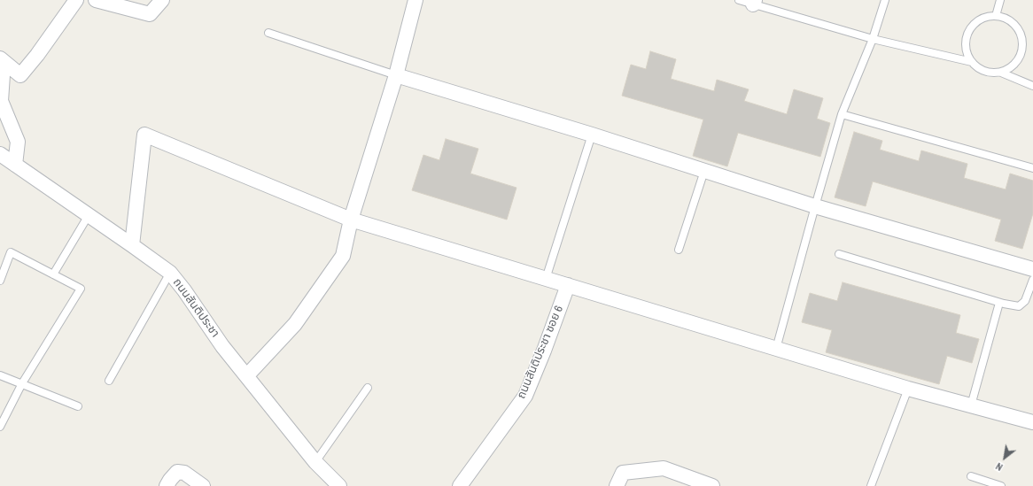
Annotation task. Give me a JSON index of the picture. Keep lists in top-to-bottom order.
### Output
{
  "streets": {
    "street": ["ถนนสันติประชา", "ถนนสันติประชา ซอย 6"]
  },
  "north": "bottom left"
}
